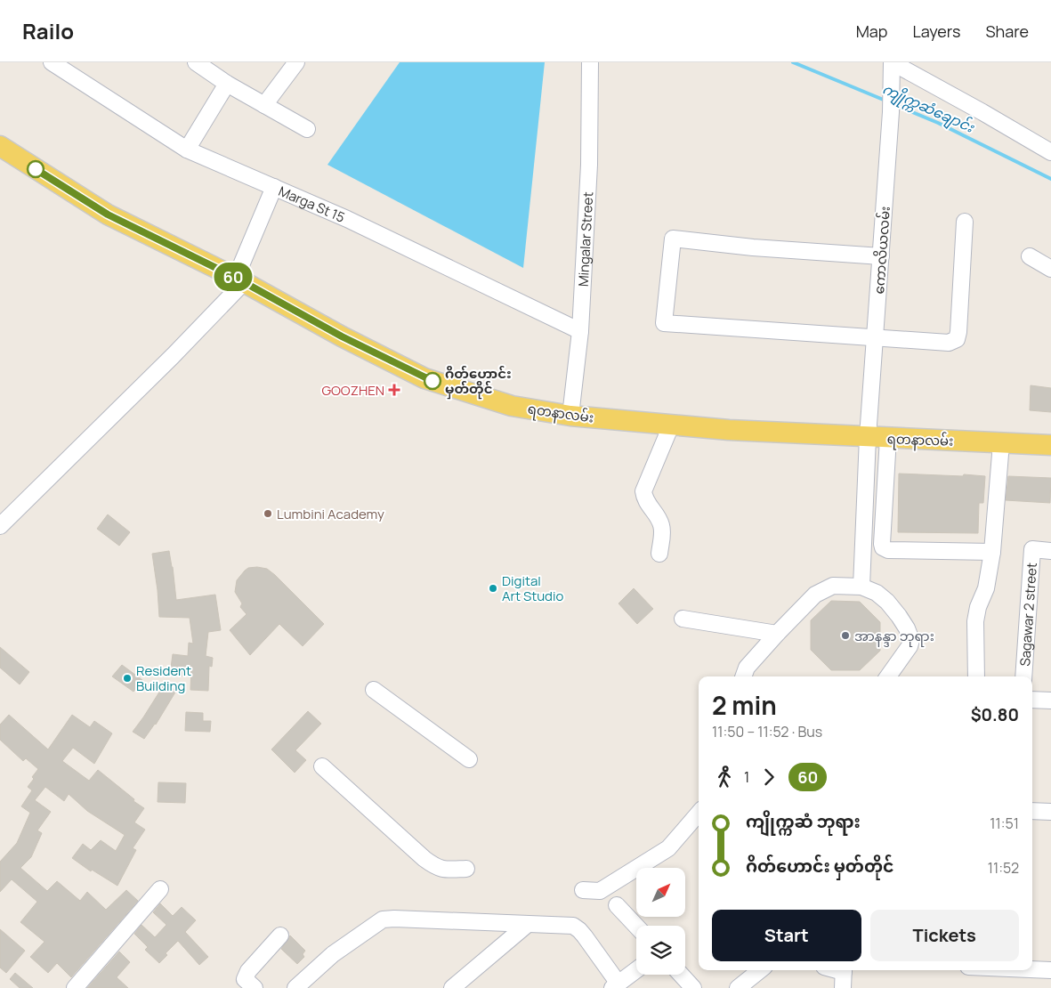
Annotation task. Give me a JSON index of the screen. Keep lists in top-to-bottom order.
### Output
{
  "streets": {
    "main road": ["ရတနာလမ်း"],
    "street": [
      "Marga St 15",
      "Mingalar Street",
      "ကောလိယလမ်း",
      "Sagawar 2 street"
    ]
  },
  "crossings": [
    ["Marga St 15", "Mingalar Street"],
    ["Mingalar Street", "ရတနာလမ်း"],
    ["ကောလိယလမ်း", "ရတနာလမ်း"]
  ],
  "water": ["ကျိုက္ကဆံချောင်း"],
  "places": {
    "other": [
      "ဂိတ်ဟောင်း မှတ်တိုင်",
      "Lumbini Academy",
      "Digital Art Studio",
      "အာနန္ဒာ ဘုရား",
      "Resident Building"
    ],
    "health": ["GOOZHEN"]
  },
  "lines": ["bus line 60"],
  "north": "top right",
  "page": {
    "header": "Railo",
    "nav": ["Map", "Layers", "Share"],
    "on_map": "60",
    "heading": ["2 min", "11:50 – 11:52 · Bus", "$0.80"],
    "legs": ["1", "60"],
    "list": [
      {
        "name": "ကျိုက္ကဆံ ဘုရား",
        "value": "11:51"
      },
      {
        "name": "ဂိတ်ဟောင်း မှတ်တိုင်",
        "value": "11:52"
      }
    ],
    "buttons": ["Start", "Tickets"]
  }
}
